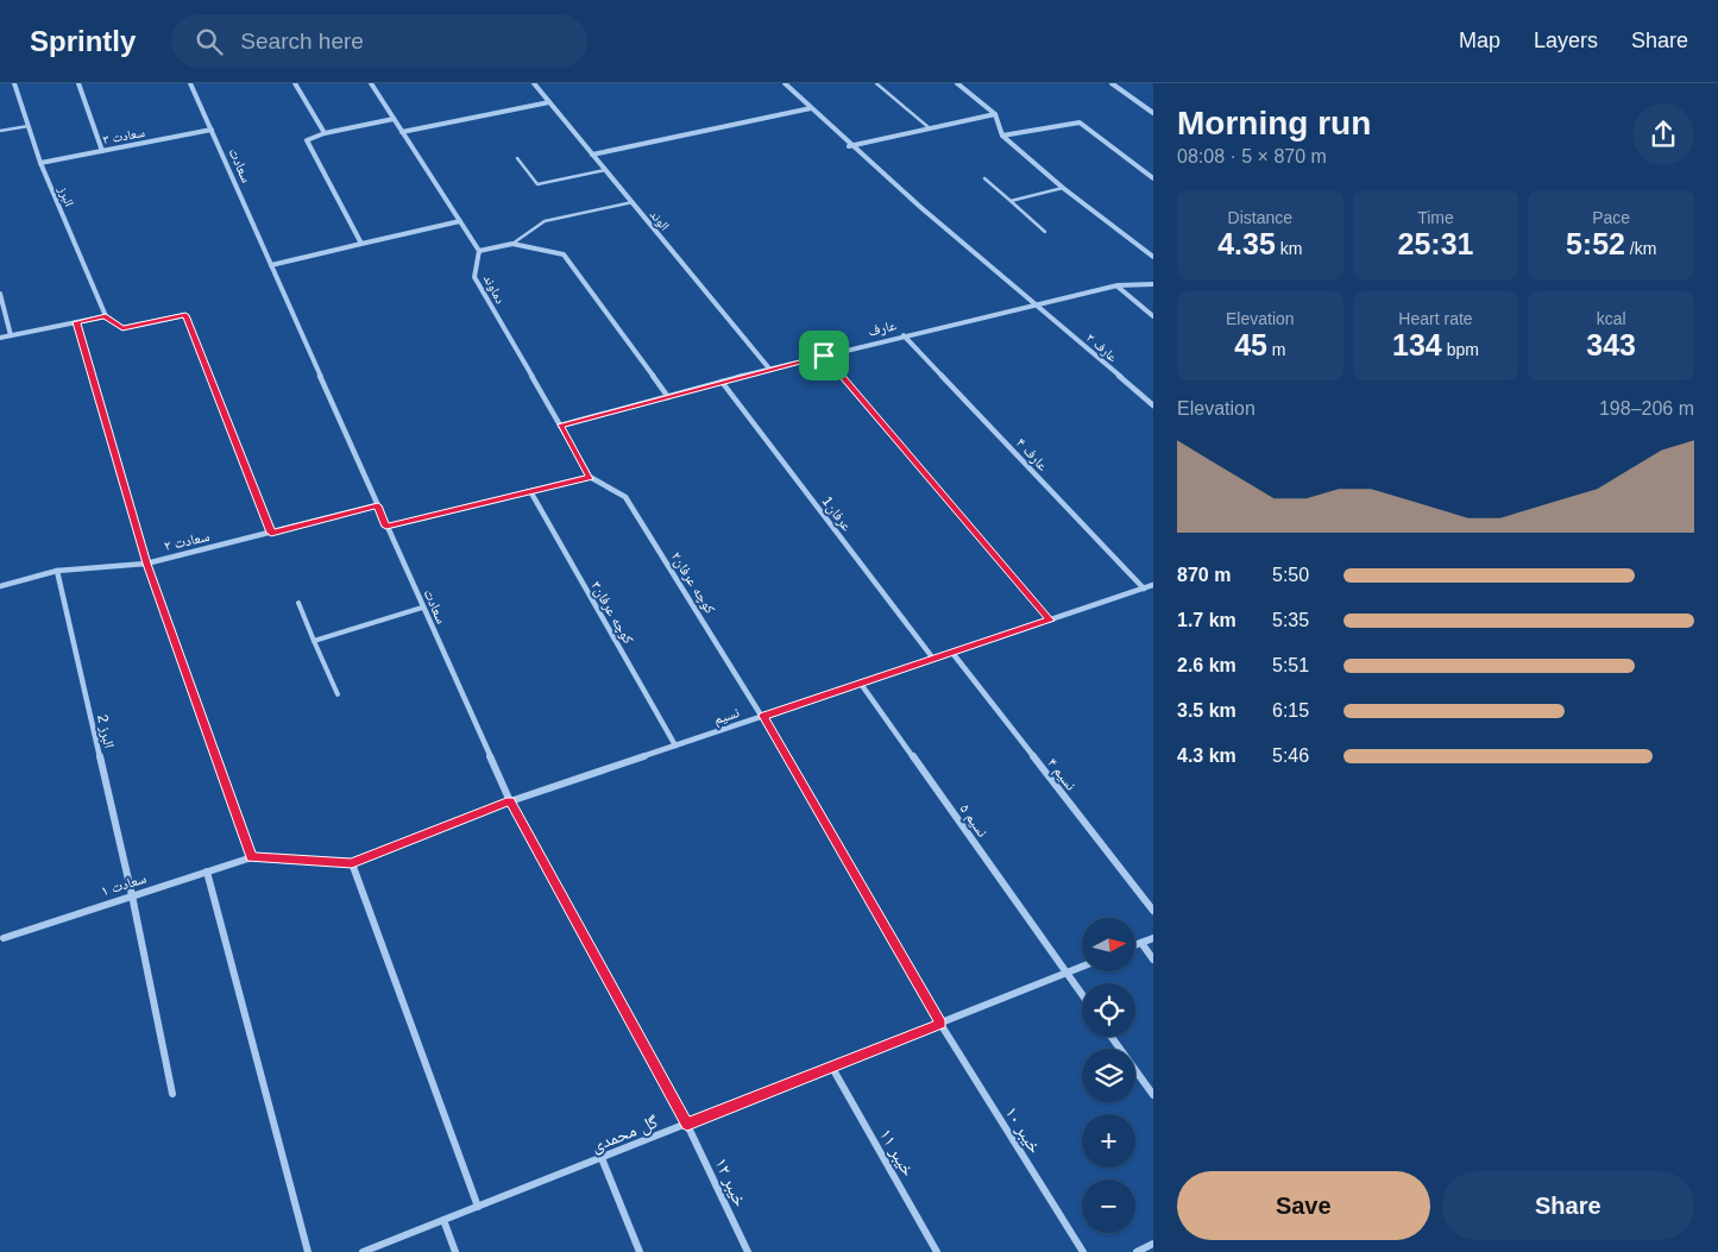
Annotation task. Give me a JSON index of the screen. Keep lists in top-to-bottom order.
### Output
{
  "streets": {
    "street": [
      "سعادت ۳",
      "سعادت",
      "البرز",
      "الوند",
      "دماوند",
      "عارف",
      "عارف ۳",
      "عارف ۴",
      "عرفان1",
      "سعادت ۲",
      "کوچه عرفان۲",
      "کوچه عرفان۳",
      "نسیم",
      "البرز 2",
      "نسیم ۴",
      "نسیم ۵",
      "سعادت ۱",
      "خیبر ۱۰",
      "گل محمدی",
      "خیبر ۱۱",
      "خیبر ۱۲"
    ]
  },
  "crossings": [
    ["سعادت ۳", "سعادت"],
    ["سعادت ۳", "البرز"],
    ["سعادت", "سعادت ۲"],
    ["سعادت", "نسیم"],
    ["سعادت", "گل محمدی"],
    ["سعادت", "خیبر ۱۲"],
    ["الوند", "عارف"],
    ["دماوند", "عارف"],
    ["دماوند", "کوچه عرفان۲"],
    ["عارف", "عارف ۳"],
    ["عارف", "عارف ۴"],
    ["عارف", "عرفان1"],
    ["عارف ۴", "نسیم"],
    ["عرفان1", "نسیم"],
    ["سعادت ۲", "البرز 2"],
    ["کوچه عرفان۲", "نسیم"],
    ["کوچه عرفان۲", "خیبر ۱۰"],
    ["کوچه عرفان۲", "گل محمدی"],
    ["کوچه عرفان۳", "نسیم"],
    ["نسیم", "نسیم ۴"],
    ["نسیم", "نسیم ۵"],
    ["البرز 2", "سعادت ۱"],
    ["نسیم ۵", "گل محمدی"],
    ["خیبر ۱۰", "گل محمدی"],
    ["گل محمدی", "خیبر ۱۱"],
    ["گل محمدی", "خیبر ۱۲"]
  ],
  "north": "right",
  "page": {
    "header": "Sprintly",
    "search": "Search here",
    "nav": ["Map", "Layers", "Share"],
    "heading": ["Morning run", "08:08 · 5 × 870 m"],
    "stats": [
      ["Distance", "4.35 km"],
      ["Time", "25:31"],
      ["Pace", "5:52 /km"],
      ["Elevation", "45 m"],
      ["Heart rate", "134 bpm"],
      ["kcal", "343"]
    ],
    "chart": ["Elevation", "198–206 m"],
    "list": [
      {
        "name": "870 m",
        "note": "5:50"
      },
      {
        "name": "1.7 km",
        "note": "5:35"
      },
      {
        "name": "2.6 km",
        "note": "5:51"
      },
      {
        "name": "3.5 km",
        "note": "6:15"
      },
      {
        "name": "4.3 km",
        "note": "5:46"
      }
    ],
    "map_buttons": ["+", "−"],
    "buttons": ["Save", "Share"]
  }
}
